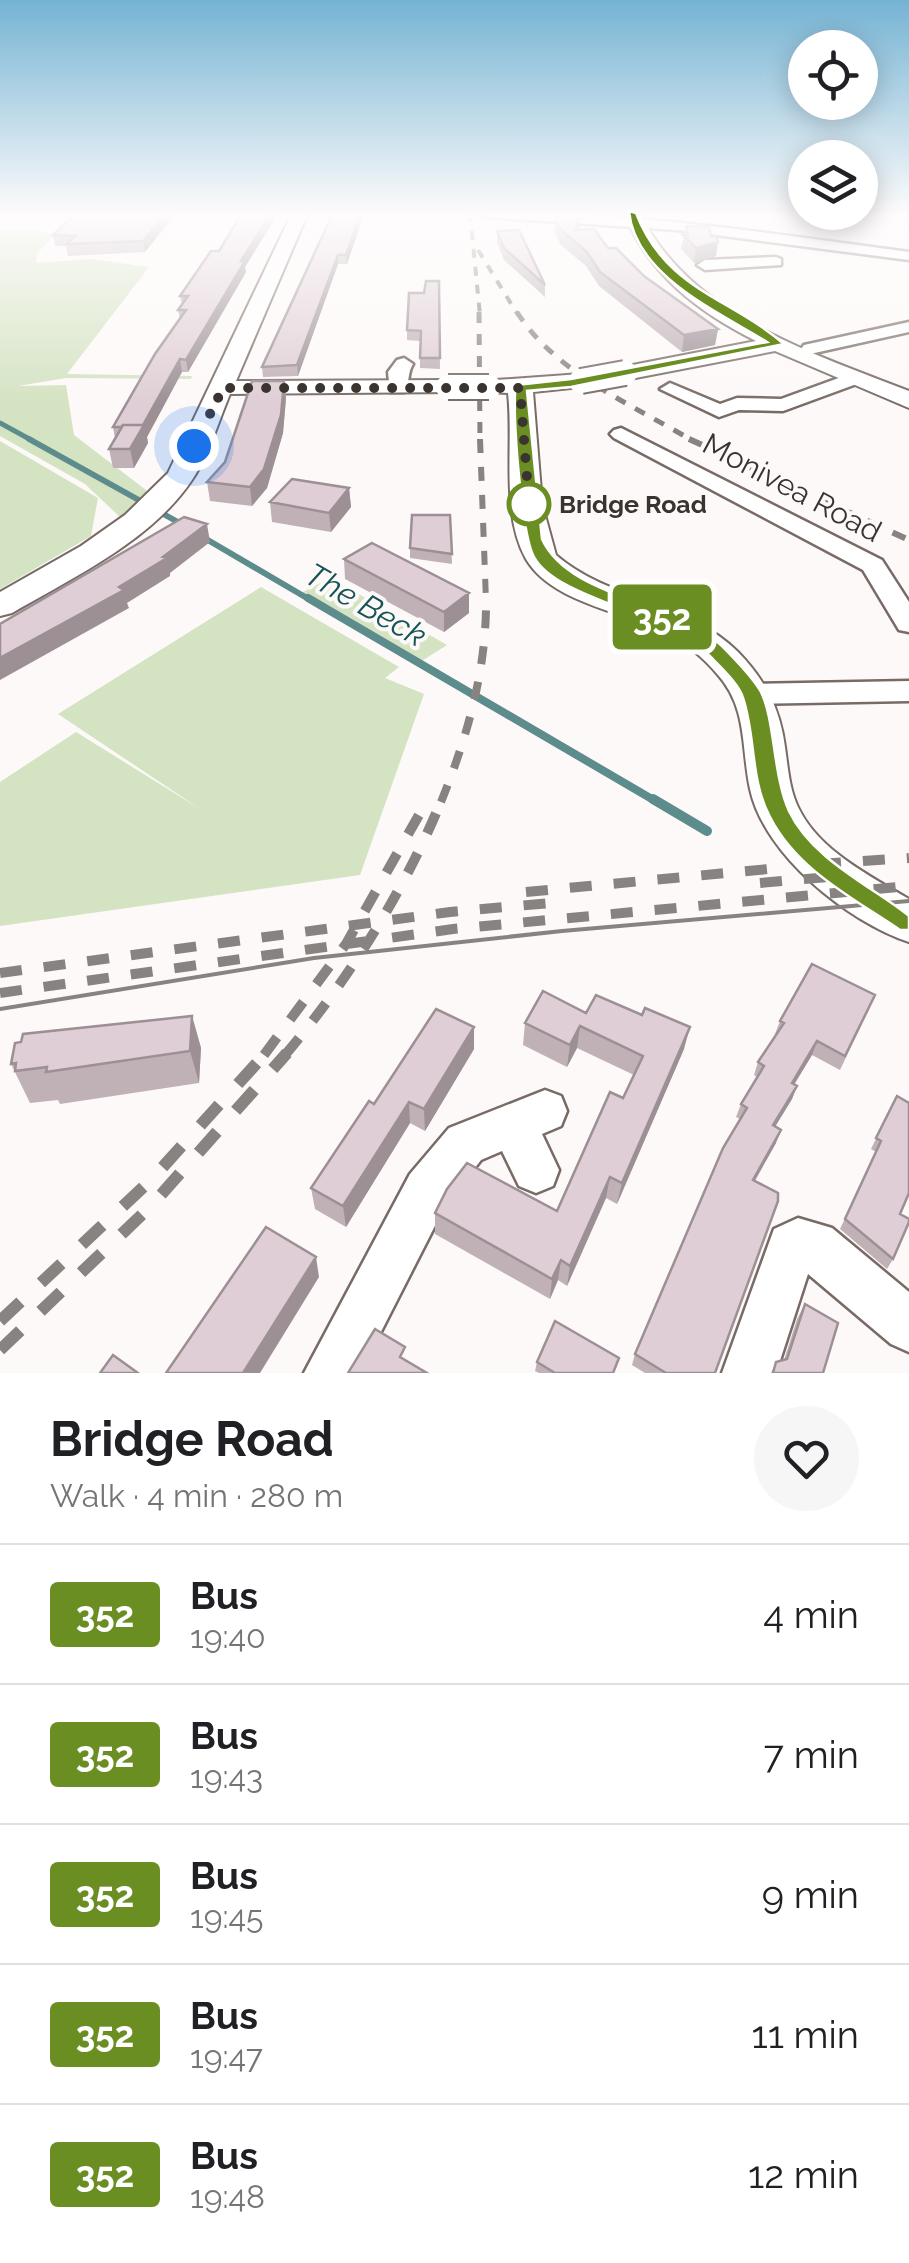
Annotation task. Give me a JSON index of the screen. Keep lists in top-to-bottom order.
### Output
{
  "streets": {
    "street": ["Monivea Road"]
  },
  "water": ["The Beck"],
  "places": ["Bridge Road"],
  "lines": ["bus line 352"],
  "page": {
    "on_map": "352",
    "heading": ["Bridge Road", "Walk · 4 min · 280 m"],
    "list": [
      {
        "mark": "352",
        "name": "Bus",
        "note": "19:40",
        "value": "4 min"
      },
      {
        "mark": "352",
        "name": "Bus",
        "note": "19:43",
        "value": "7 min"
      },
      {
        "mark": "352",
        "name": "Bus",
        "note": "19:45",
        "value": "9 min"
      },
      {
        "mark": "352",
        "name": "Bus",
        "note": "19:47",
        "value": "11 min"
      },
      {
        "mark": "352",
        "name": "Bus",
        "note": "19:48",
        "value": "12 min"
      }
    ]
  }
}
